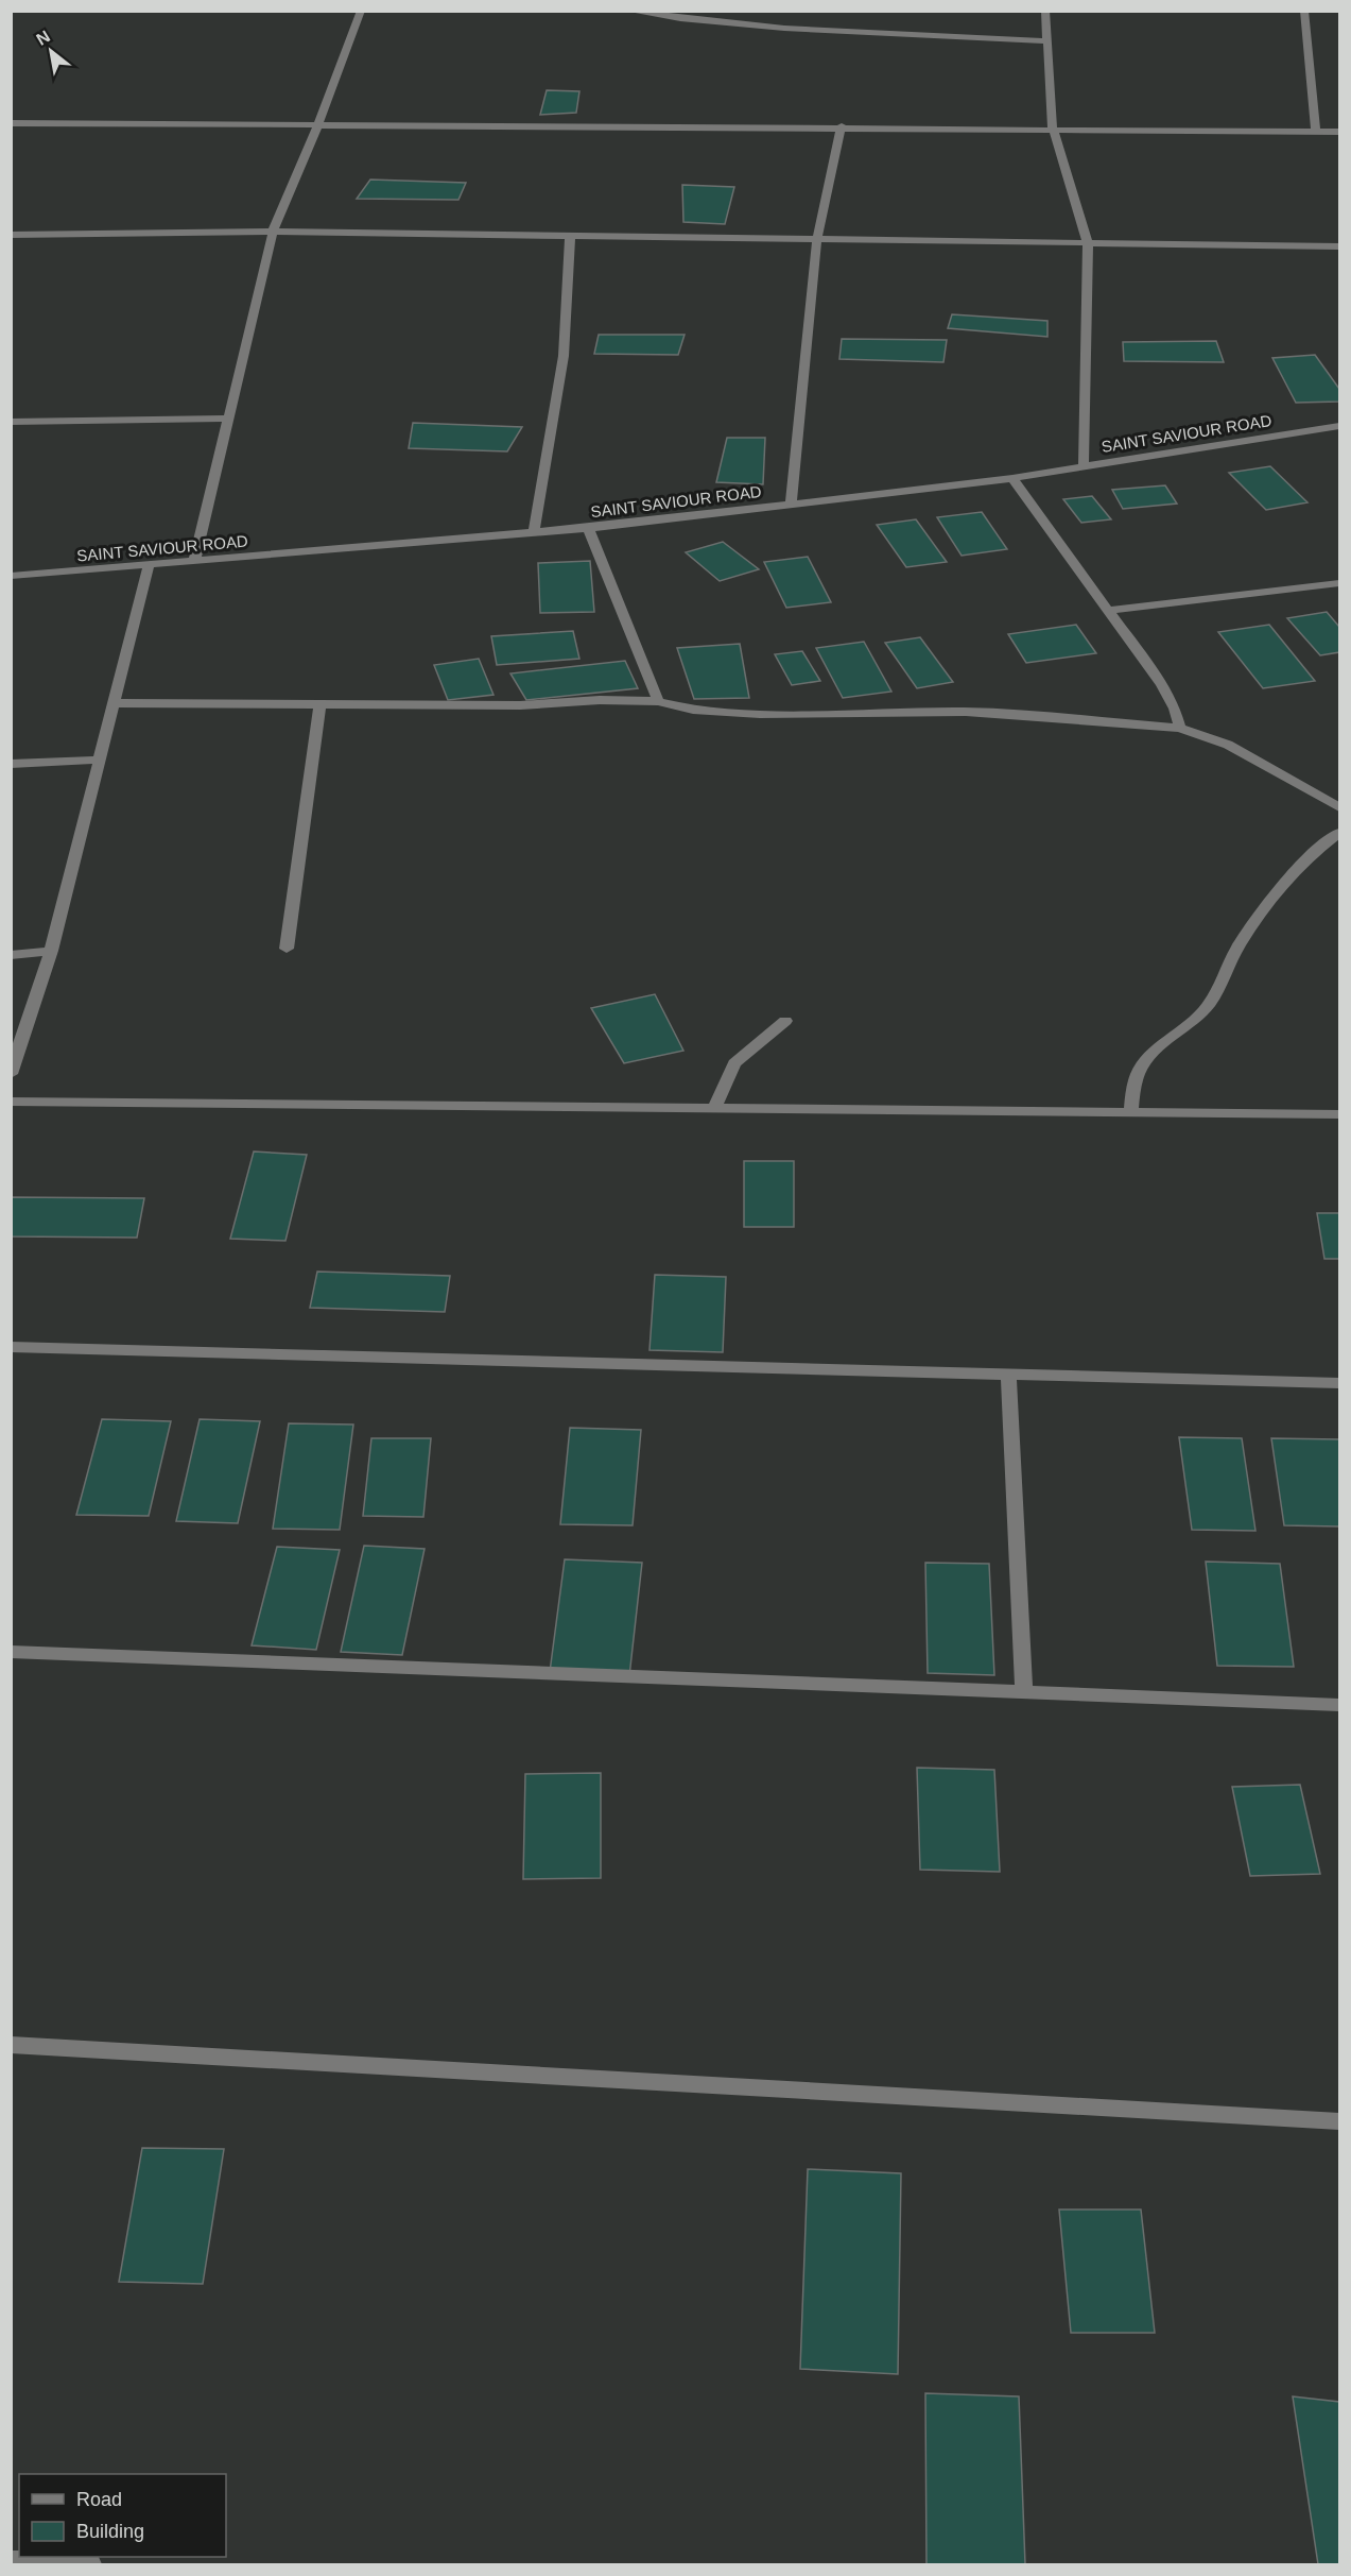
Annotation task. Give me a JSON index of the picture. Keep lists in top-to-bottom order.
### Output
{
  "streets": {
    "street": ["SAINT SAVIOUR ROAD"]
  },
  "legend": ["Road", "Building"],
  "north": "top left"
}
